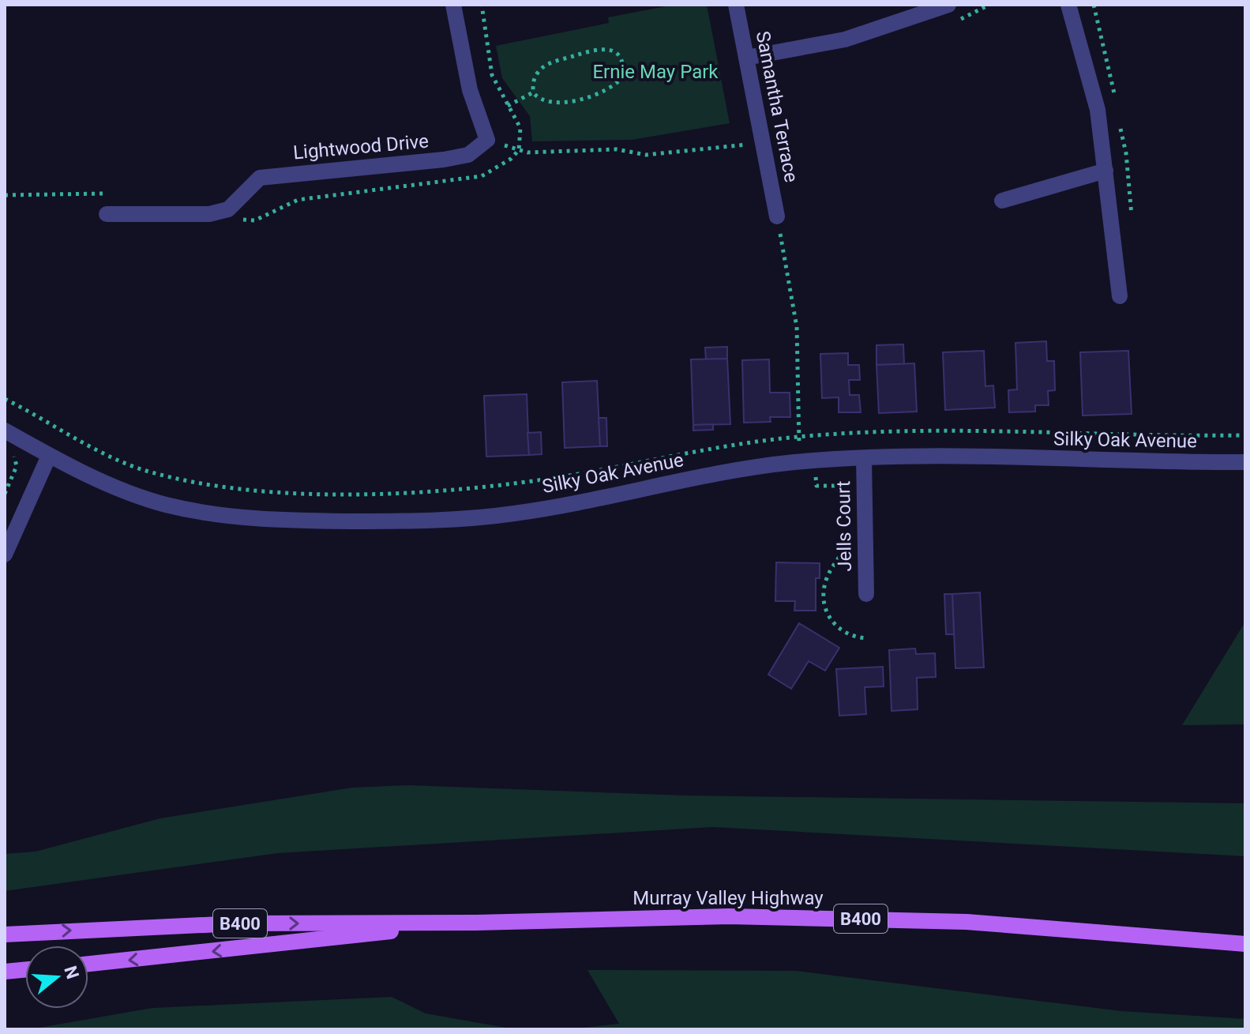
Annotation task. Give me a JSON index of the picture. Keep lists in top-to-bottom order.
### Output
{
  "streets": {
    "main road": ["Murray Valley Highway", "B400"],
    "street": [
      "Samantha Terrace",
      "Lightwood Drive",
      "Silky Oak Avenue",
      "Jells Court"
    ]
  },
  "crossings": [
    ["Silky Oak Avenue", "Jells Court"]
  ],
  "parks": ["Ernie May Park"],
  "north": "right"
}
